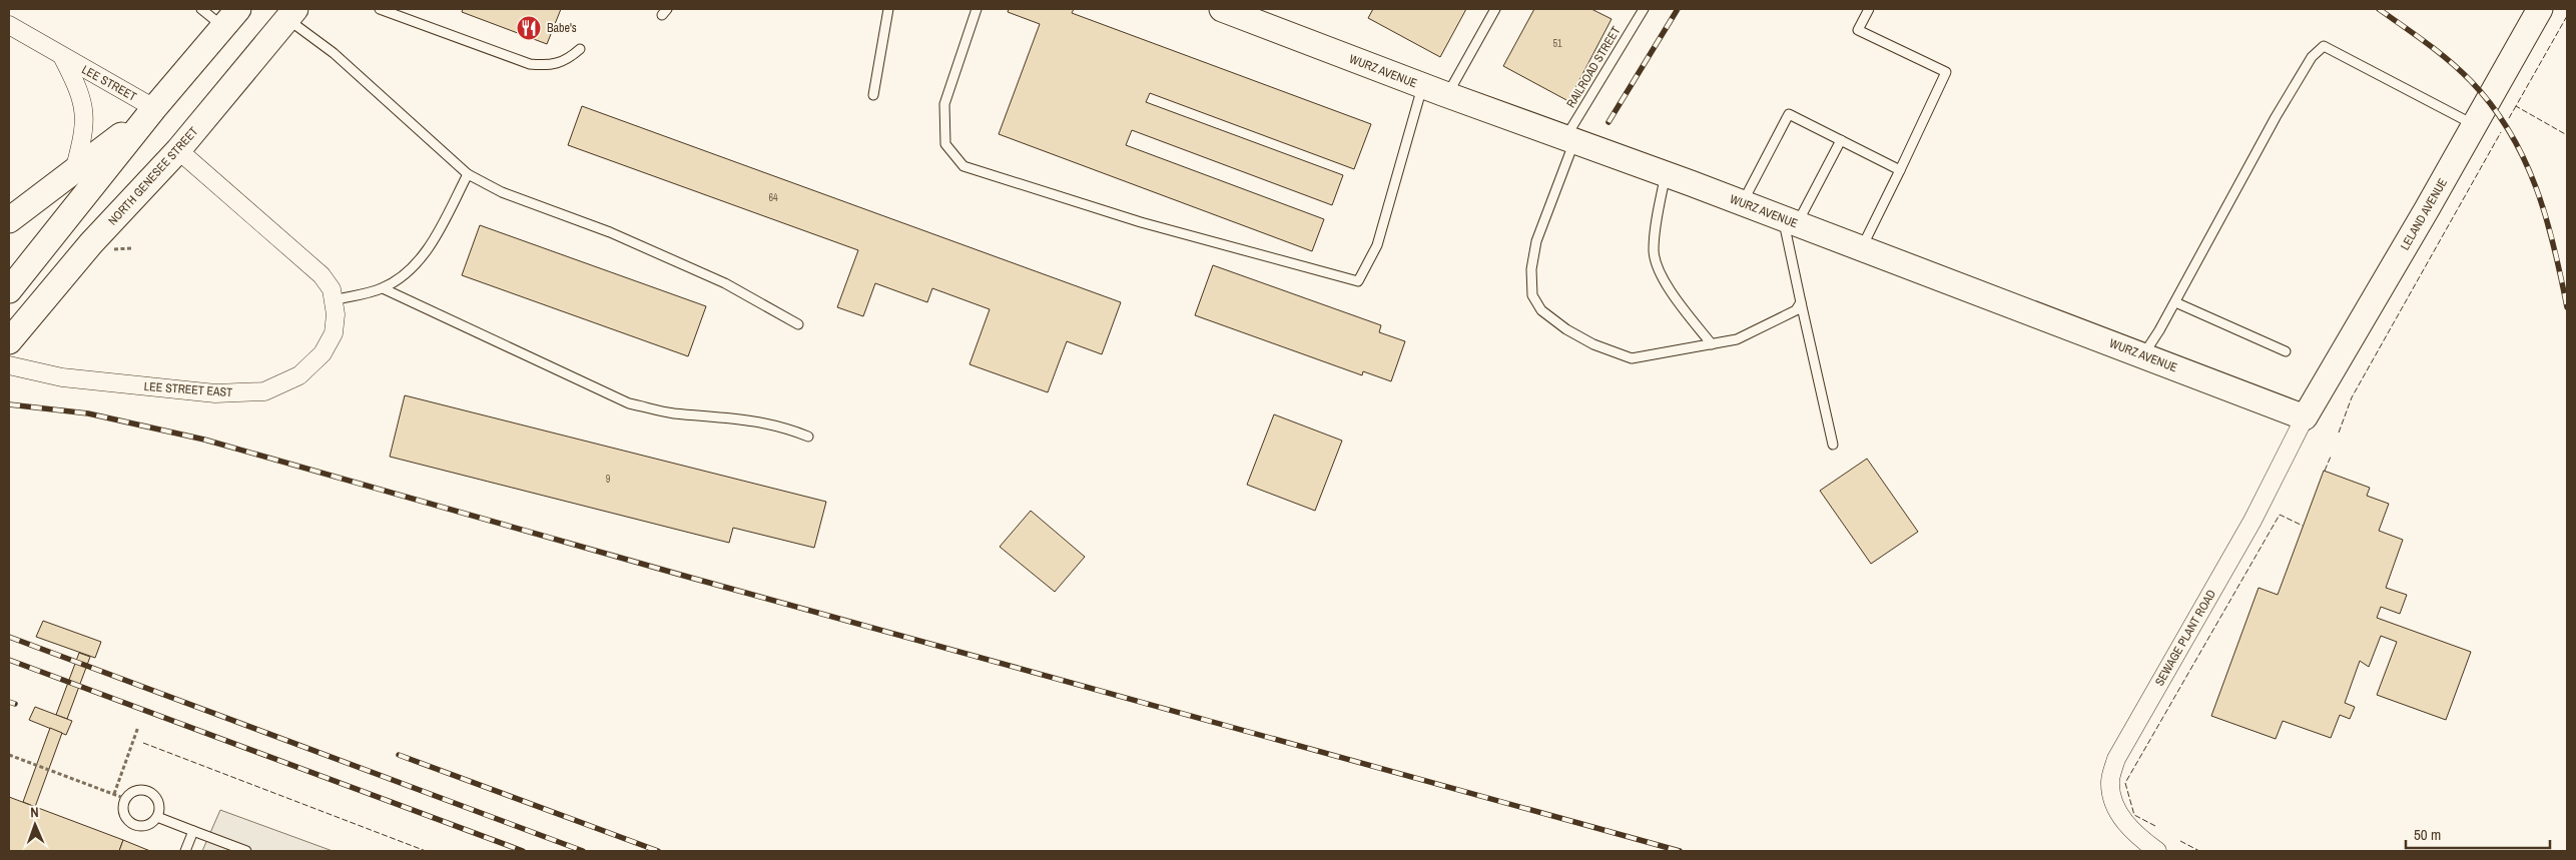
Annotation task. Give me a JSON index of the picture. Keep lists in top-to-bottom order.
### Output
{
  "streets": {
    "street": [
      "WURZ AVENUE",
      "LEE STREET",
      "NORTH GENESEE STREET",
      "LELAND AVENUE",
      "LEE STREET EAST",
      "SEWAGE PLANT ROAD"
    ],
    "lane": ["RAILROAD STREET"]
  },
  "crossings": [
    ["RAILROAD STREET", "WURZ AVENUE"],
    ["WURZ AVENUE", "LELAND AVENUE"],
    ["WURZ AVENUE", "SEWAGE PLANT ROAD"],
    ["NORTH GENESEE STREET", "LEE STREET EAST"],
    ["LELAND AVENUE", "SEWAGE PLANT ROAD"]
  ],
  "places": {
    "restaurant": ["Babe's"]
  },
  "house_numbers": ["51", "64", "9"],
  "scale_bar": "50 m",
  "north": "top"
}
